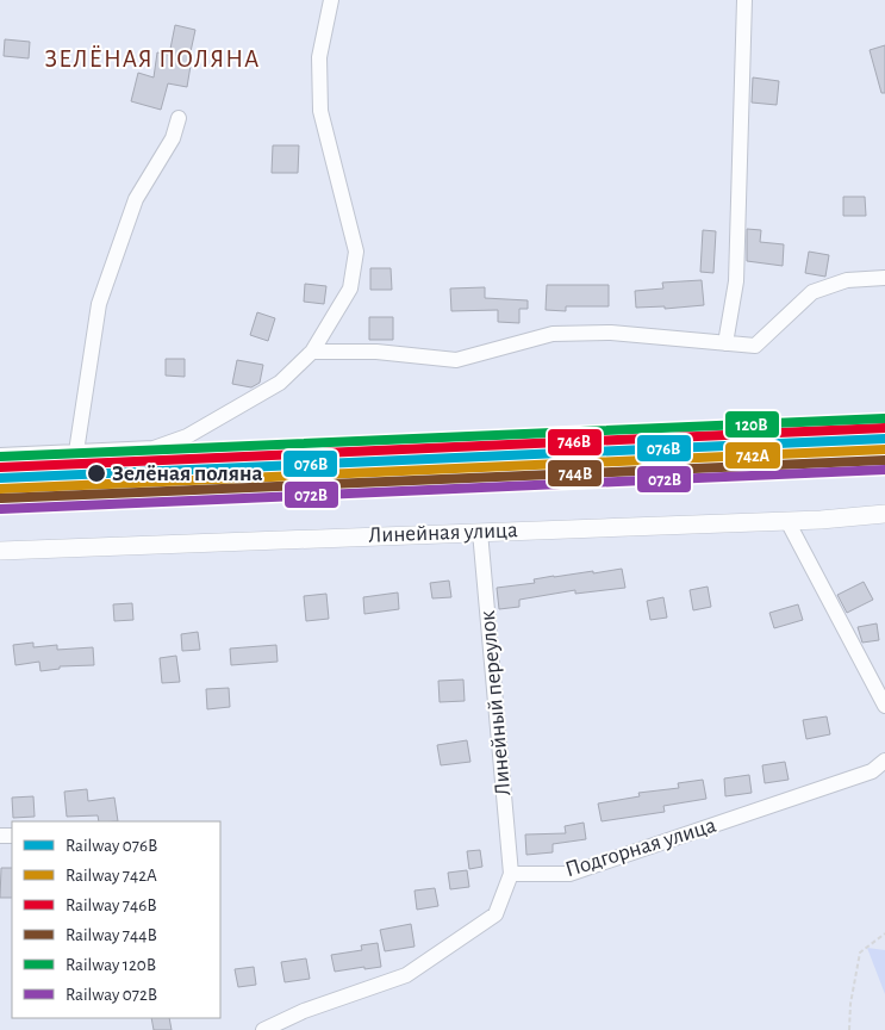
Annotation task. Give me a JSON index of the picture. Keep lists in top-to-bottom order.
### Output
{
  "streets": {
    "street": ["Линейная улица", "Линейный переулок", "Подгорная улица"]
  },
  "crossings": [
    ["Линейная улица", "Линейный переулок"],
    ["Линейный переулок", "Подгорная улица"]
  ],
  "districts": ["ЗЕЛЁНАЯ ПОЛЯНА"],
  "places": ["Зелёная поляна"],
  "lines": [
    "rail line 120В",
    "rail line 746В",
    "rail line 076В",
    "rail line 742А",
    "rail line 744В",
    "rail line 072В"
  ],
  "legend": [
    "Railway 076В",
    "Railway 742А",
    "Railway 746В",
    "Railway 744В",
    "Railway 120В",
    "Railway 072В"
  ]
}
